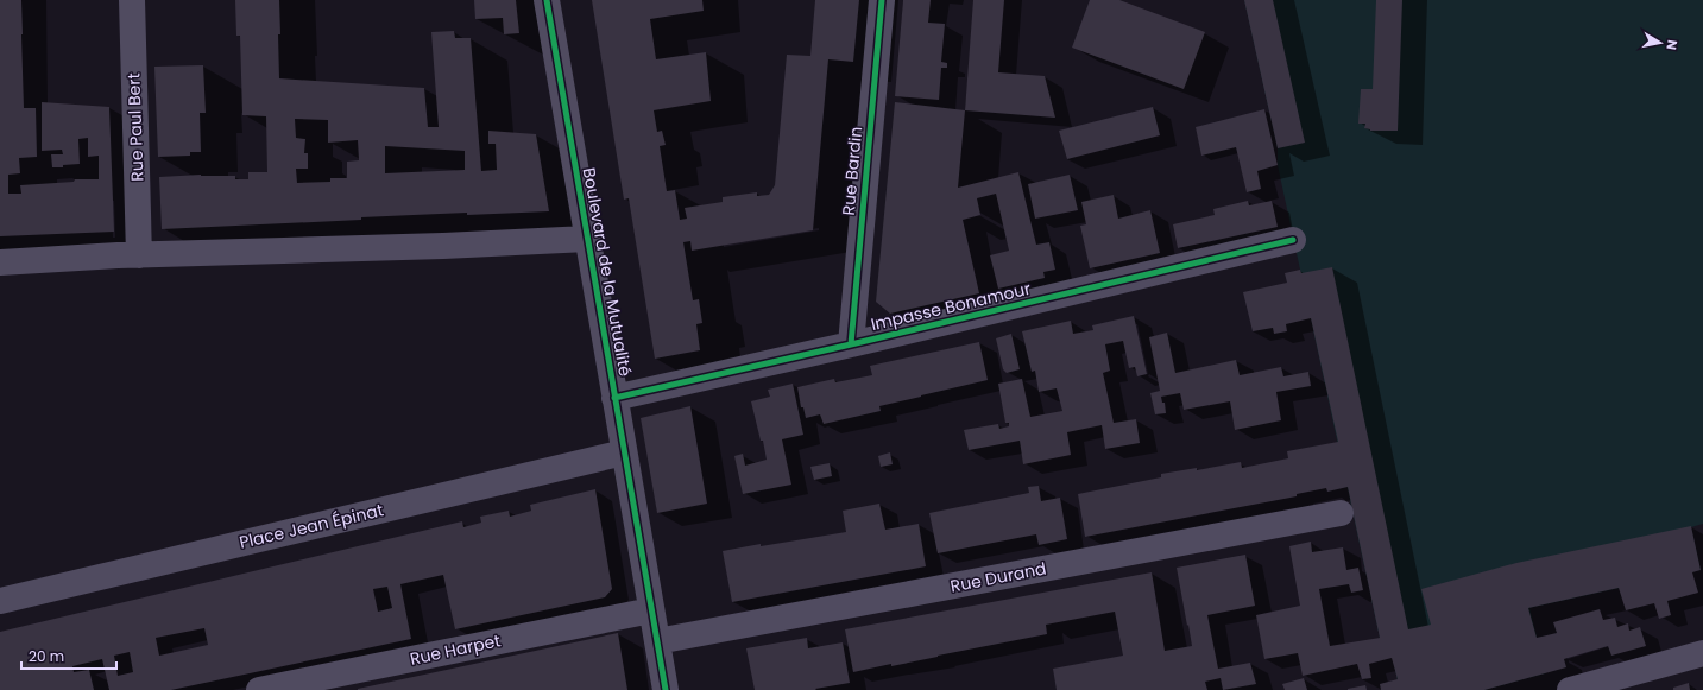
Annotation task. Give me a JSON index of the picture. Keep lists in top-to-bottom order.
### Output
{
  "streets": {
    "street": [
      "Rue Paul Bert",
      "Rue Bardin",
      "Boulevard de la Mutualité",
      "Impasse Bonamour",
      "Place Jean Épinat",
      "Rue Durand",
      "Rue Harpet"
    ]
  },
  "crossings": [
    ["Rue Bardin", "Impasse Bonamour"],
    ["Boulevard de la Mutualité", "Impasse Bonamour"],
    ["Boulevard de la Mutualité", "Place Jean Épinat"],
    ["Boulevard de la Mutualité", "Rue Durand"],
    ["Boulevard de la Mutualité", "Rue Harpet"]
  ],
  "scale_bar": "20 m",
  "north": "right"
}
